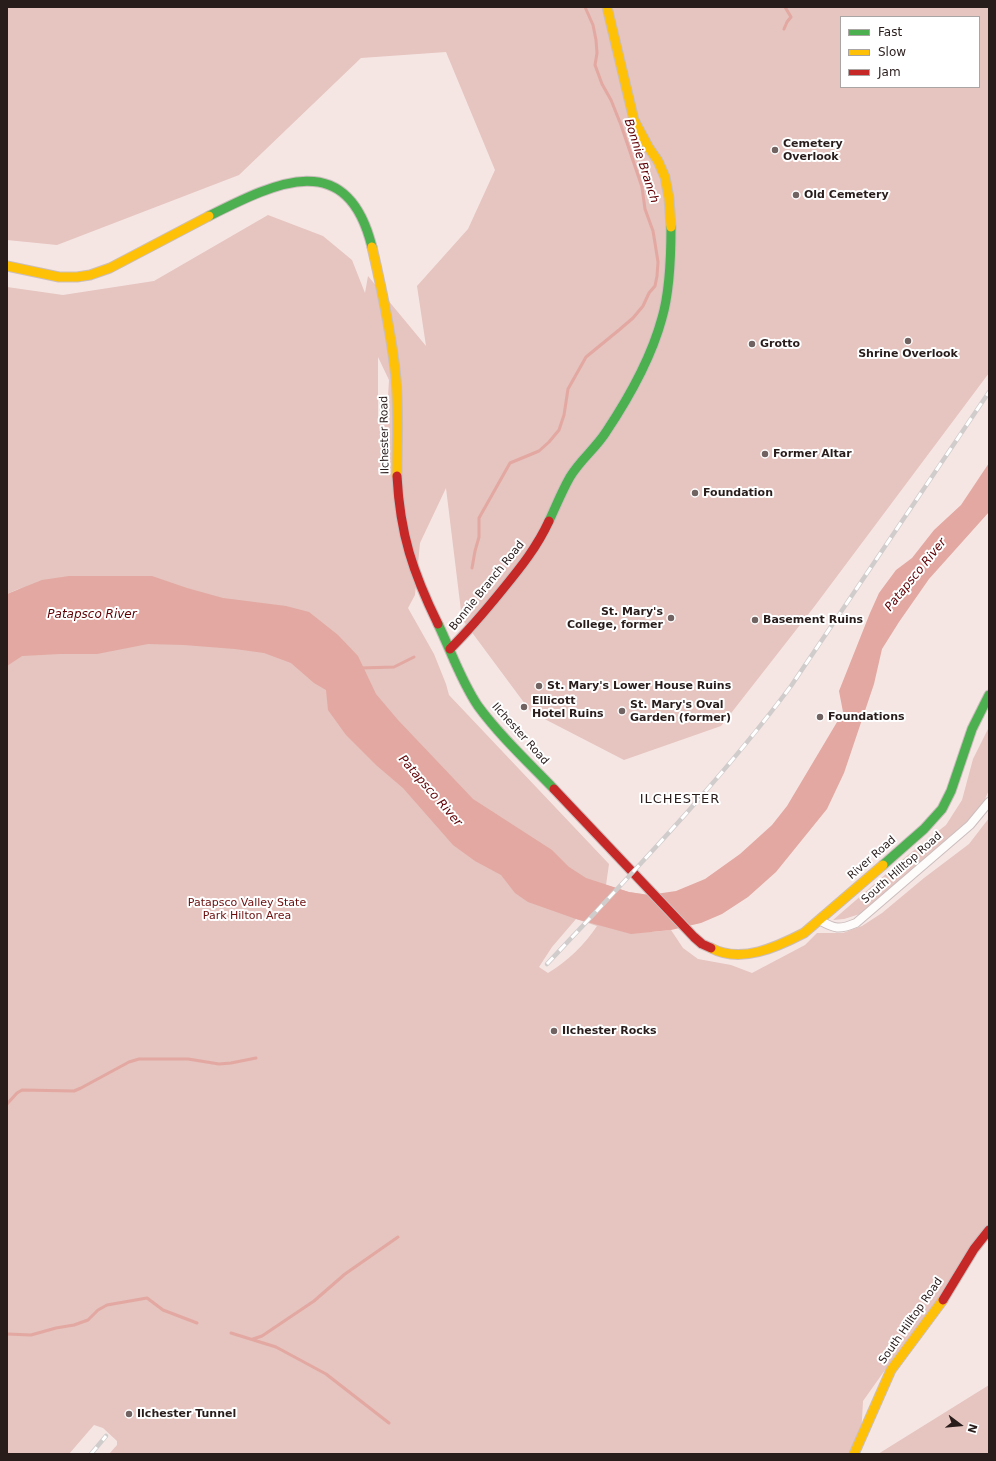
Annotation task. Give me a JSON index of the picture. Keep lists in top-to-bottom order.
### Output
{
  "streets": {
    "street": [
      "Ilchester Road",
      "Bonnie Branch Road",
      "River Road",
      "South Hilltop Road"
    ]
  },
  "crossings": [
    ["Ilchester Road", "Bonnie Branch Road"],
    ["Ilchester Road", "River Road"],
    ["River Road", "South Hilltop Road"]
  ],
  "districts": ["ILCHESTER"],
  "water": ["Bonnie Branch", "Patapsco River"],
  "parks": ["Patapsco Valley State Park Hilton Area"],
  "places": [
    "Cemetery Overlook",
    "Old Cemetery",
    "Shrine Overlook",
    "Grotto",
    "Former Altar",
    "Foundation",
    "St. Mary's College, former",
    "Basement Ruins",
    "St. Mary's Lower House Ruins",
    "Ellicott Hotel Ruins",
    "St. Mary's Oval Garden (former)",
    "Foundations",
    "Ilchester Rocks",
    "Ilchester Tunnel"
  ],
  "legend": ["Fast", "Slow", "Jam"],
  "north": "right"
}
